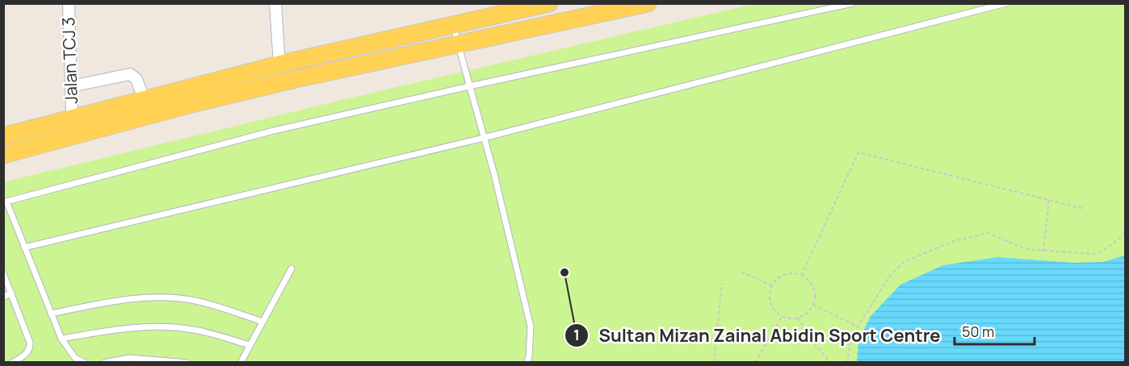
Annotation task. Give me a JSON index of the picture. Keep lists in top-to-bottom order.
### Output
{
  "streets": {
    "street": ["Jalan TCJ 3"]
  },
  "places": ["Sultan Mizan Zainal Abidin Sport Centre"],
  "scale_bar": "50 m"
}
